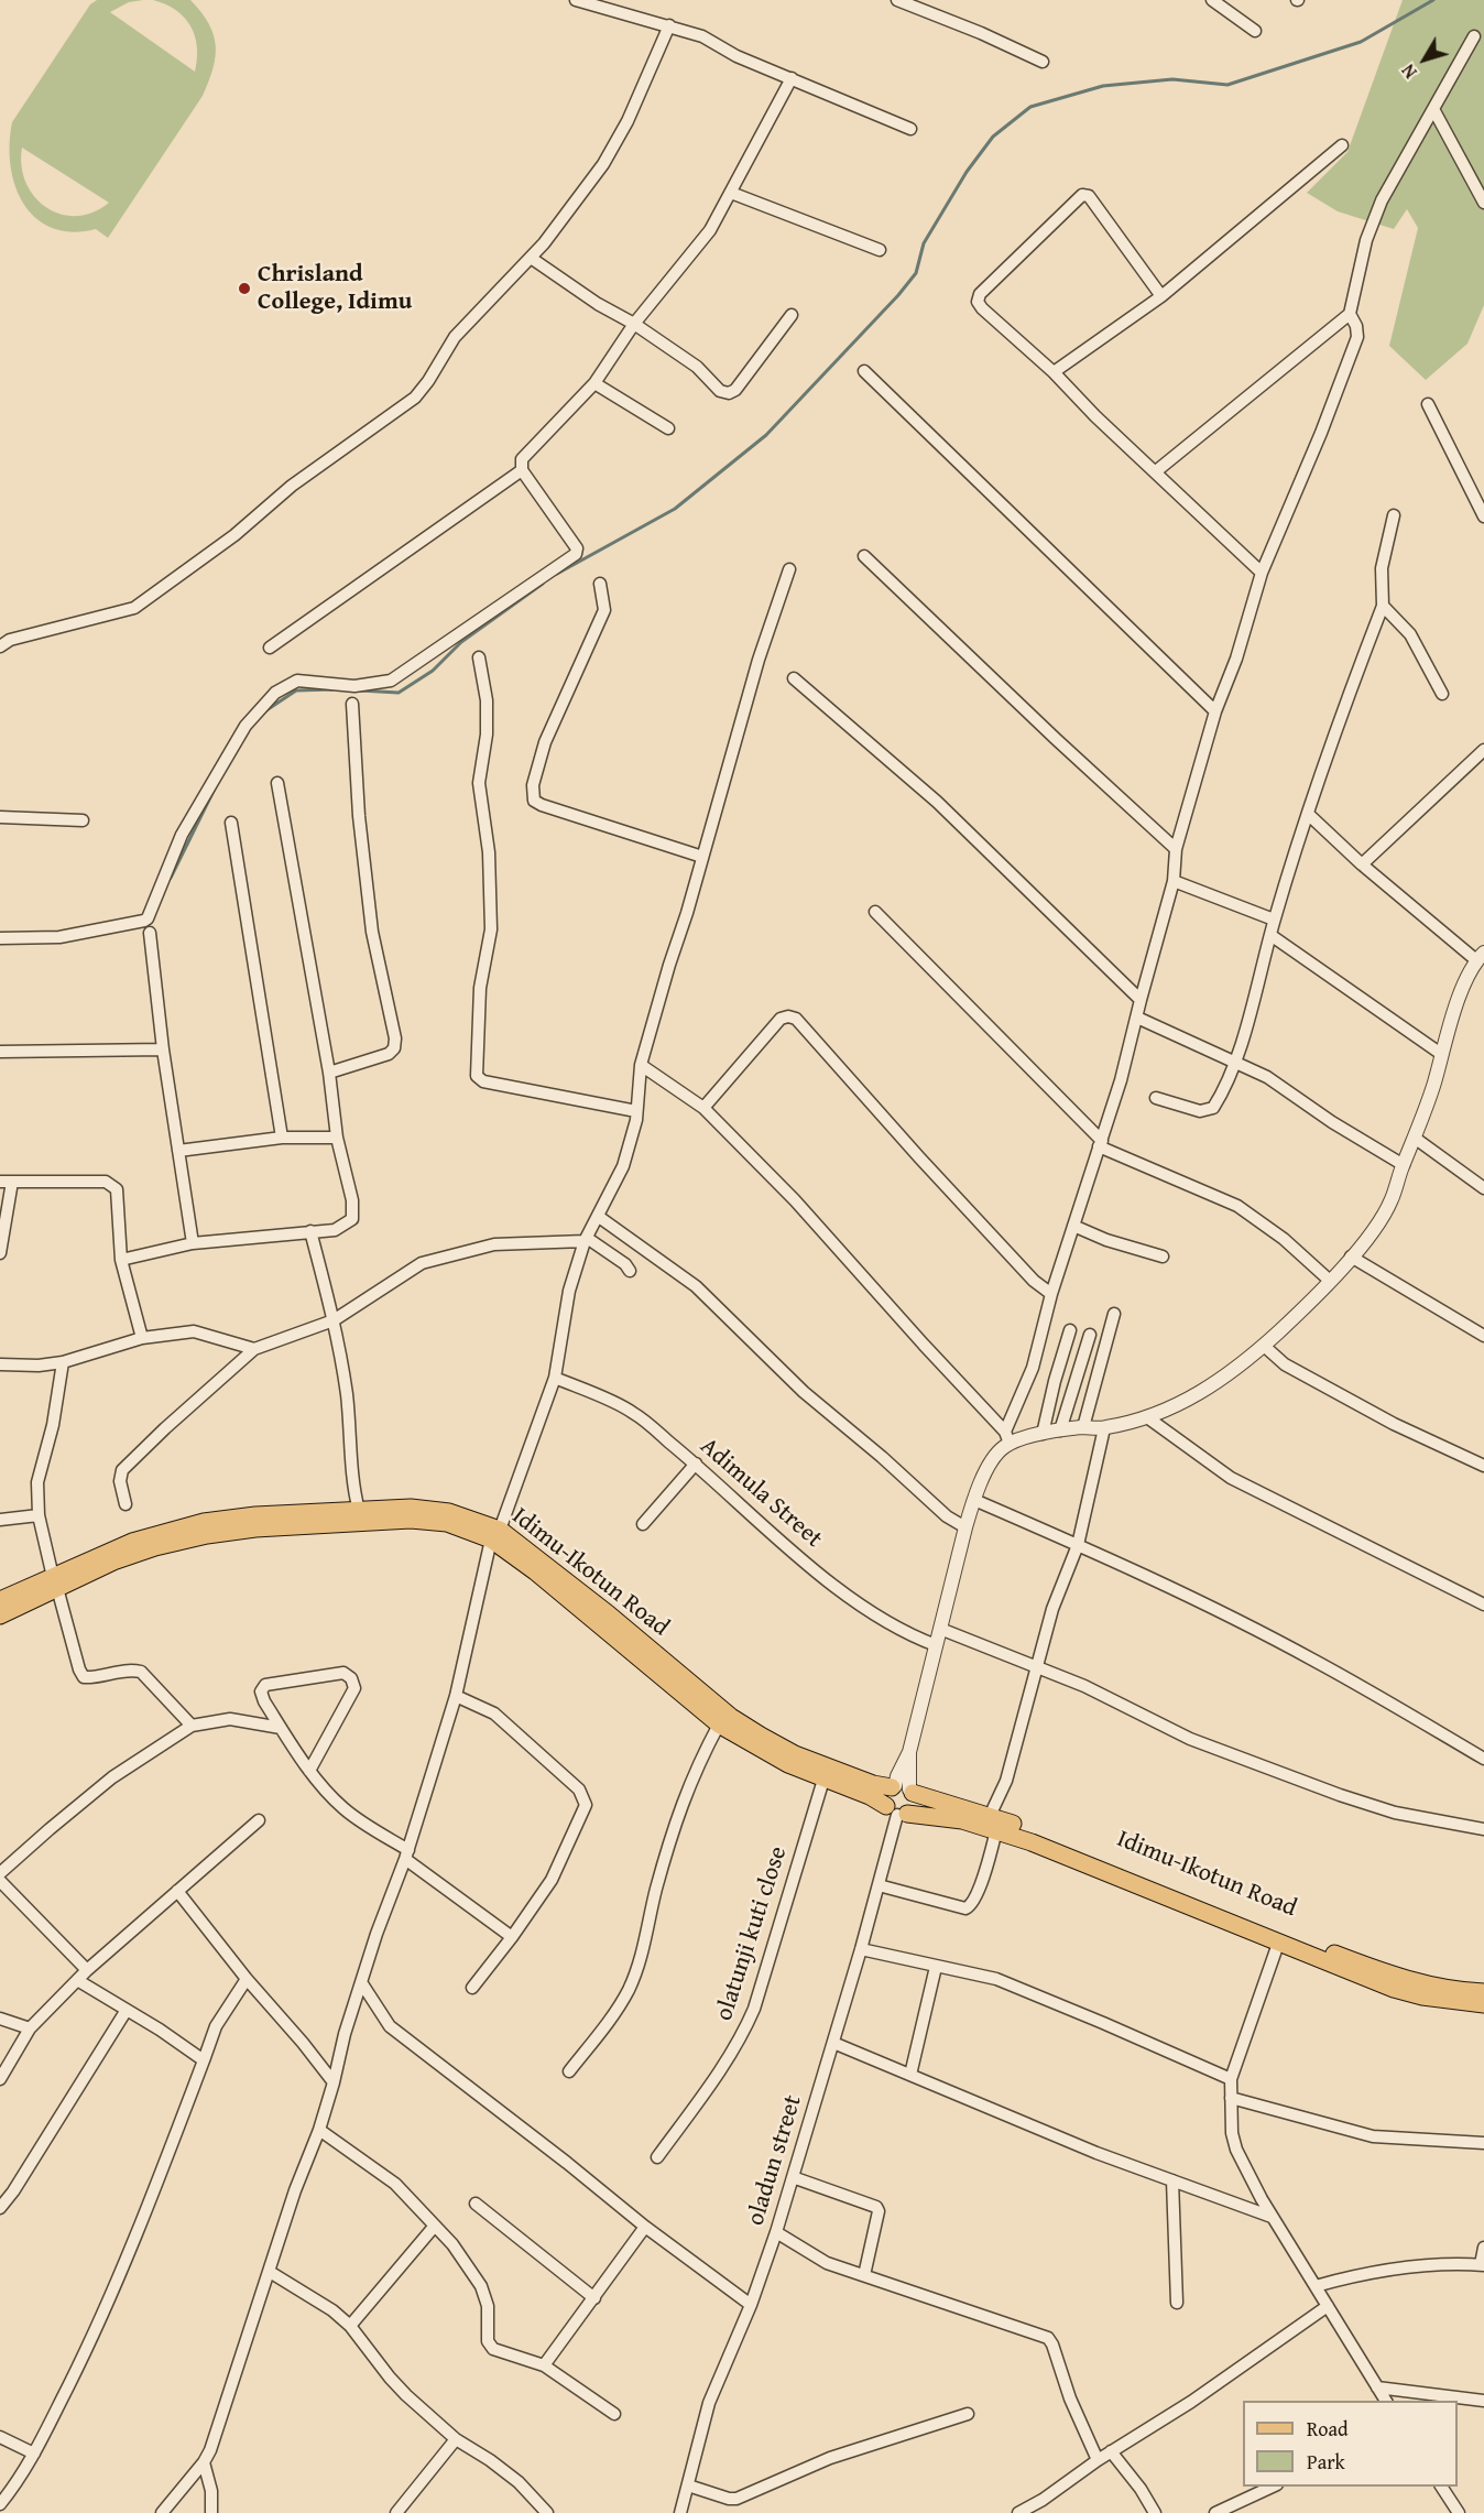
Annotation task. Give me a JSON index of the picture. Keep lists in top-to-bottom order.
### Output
{
  "streets": {
    "main road": ["Idimu-Ikotun Road"],
    "street": ["Adimula Street", "olatunji kuti close", "oladun street"]
  },
  "crossings": [
    ["Idimu-Ikotun Road", "olatunji kuti close"],
    ["Idimu-Ikotun Road", "oladun street"]
  ],
  "places": ["Chrisland College, Idimu"],
  "legend": ["Road", "Park"],
  "north": "bottom left"
}
